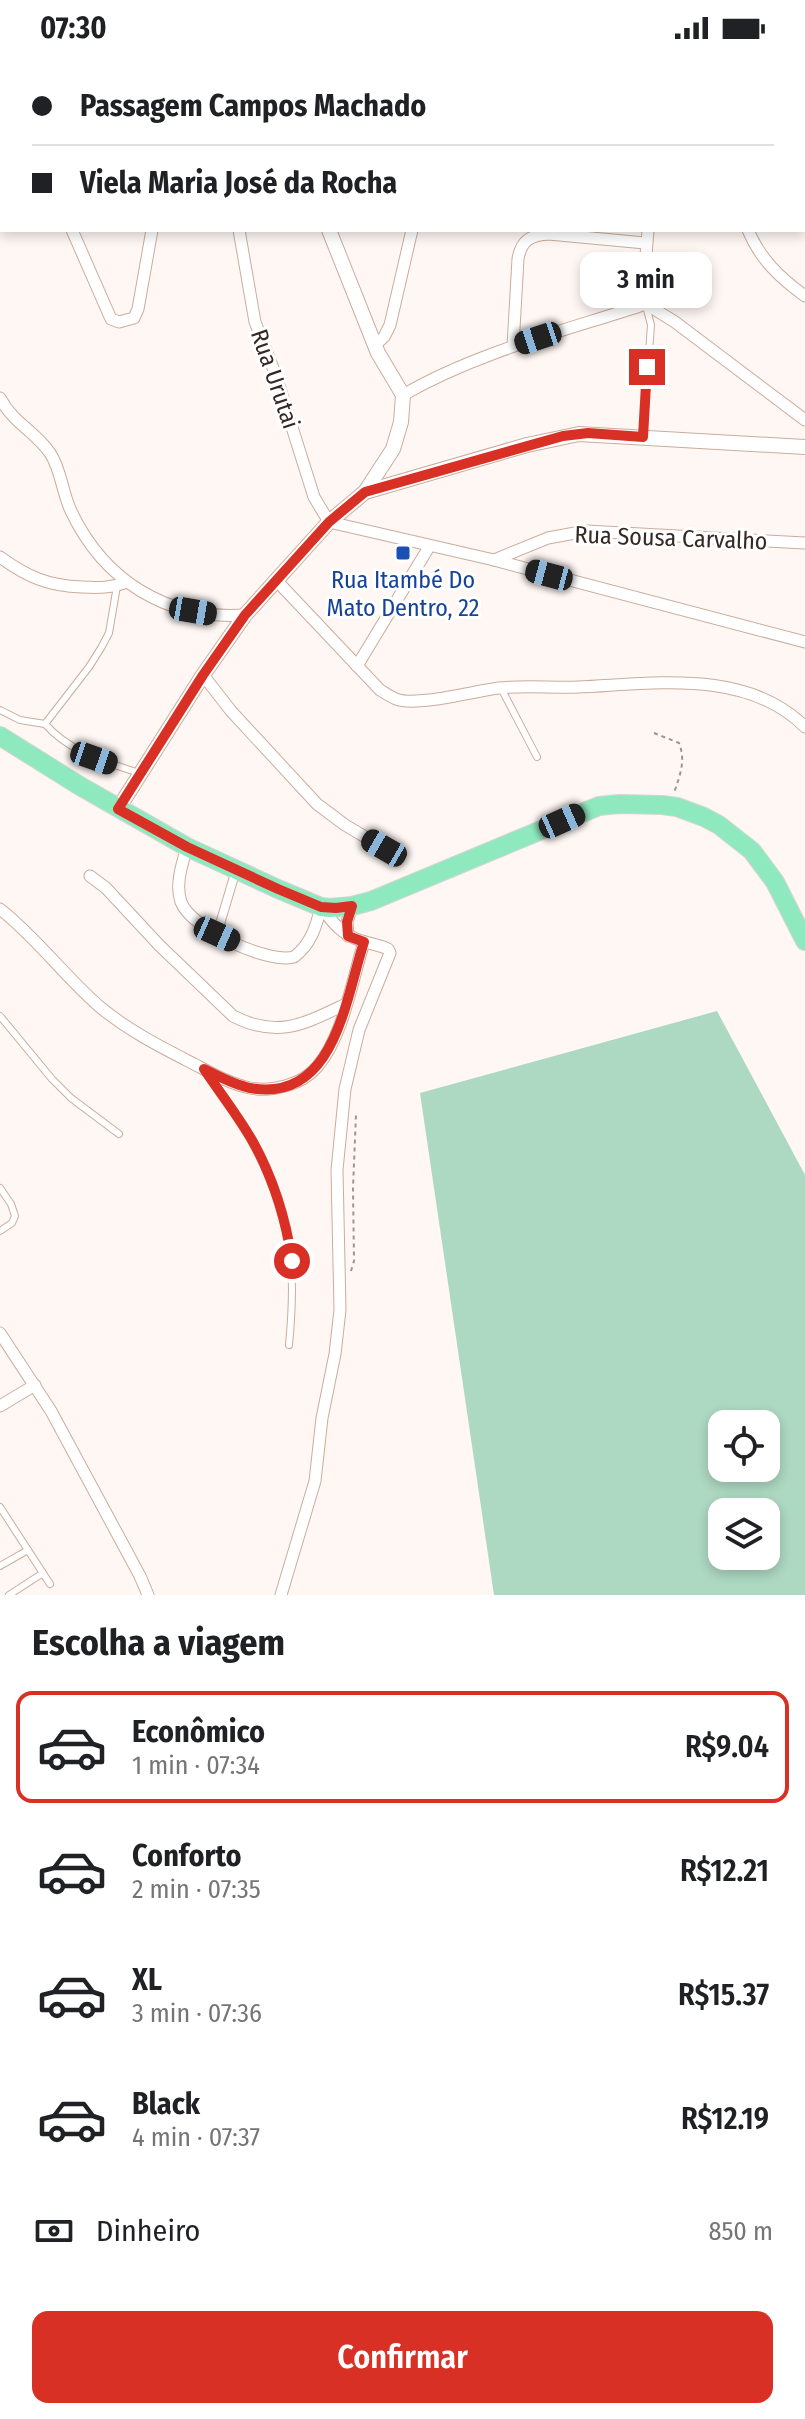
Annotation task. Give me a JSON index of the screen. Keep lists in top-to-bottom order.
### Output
{
  "streets": {
    "street": ["Rua Urutai", "Rua Sousa Carvalho"]
  },
  "places": {
    "transit": ["Rua Itambé Do Mato Dentro, 22"]
  },
  "page": {
    "status": "07:30",
    "banner": ["Passagem Campos Machado", "Viela Maria José da Rocha"],
    "bubble": "3 min",
    "heading": "Escolha a viagem",
    "list": [
      {
        "name": "Econômico",
        "note": "1 min · 07:34",
        "value": "R$9.04"
      },
      {
        "name": "Conforto",
        "note": "2 min · 07:35",
        "value": "R$12.21"
      },
      {
        "name": "XL",
        "note": "3 min · 07:36",
        "value": "R$15.37"
      },
      {
        "name": "Black",
        "note": "4 min · 07:37",
        "value": "R$12.19"
      }
    ],
    "pay": ["Dinheiro", "850 m"],
    "buttons": "Confirmar"
  }
}
